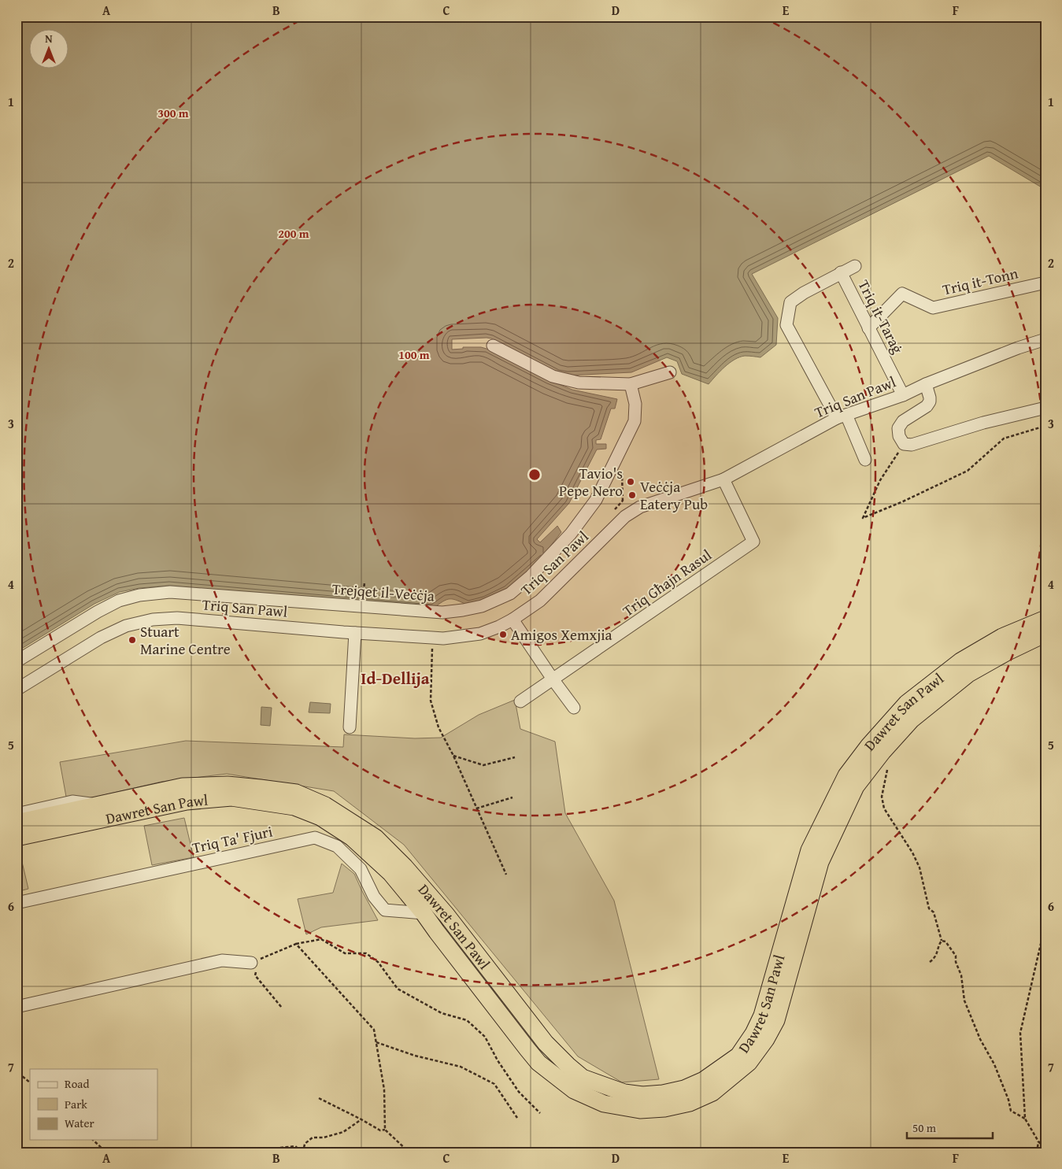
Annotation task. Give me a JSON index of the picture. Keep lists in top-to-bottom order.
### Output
{
  "streets": {
    "highway": ["Dawret San Pawl"],
    "street": [
      "Triq it-Tonn",
      "Triq it-Taraġ",
      "Triq San Pawl",
      "Triq Għajn Rasul",
      "Trejqet il-Veċċja",
      "Triq Ta' Fjuri"
    ]
  },
  "crossings": [
    ["Triq it-Tonn", "Triq it-Taraġ"],
    ["Triq it-Taraġ", "Triq San Pawl"],
    ["Triq San Pawl", "Triq Għajn Rasul"],
    ["Dawret San Pawl", "Triq Ta' Fjuri"]
  ],
  "districts": ["Id-Dellija"],
  "places": [
    "Tavio's Pepe Nero",
    "Veċċja Eatery Pub",
    "Amigos Xemxjia",
    "Stuart Marine Centre"
  ],
  "legend": ["Road", "Park", "Water"],
  "scale_bar": "50 m",
  "north": "top",
  "grid": {
    "columns": [
      "A",
      "B",
      "C",
      "D",
      "E",
      "F"
    ],
    "rows": [
      "1",
      "2",
      "3",
      "4",
      "5",
      "6",
      "7"
    ]
  },
  "rings": ["300 m", "200 m", "100 m"]
}
